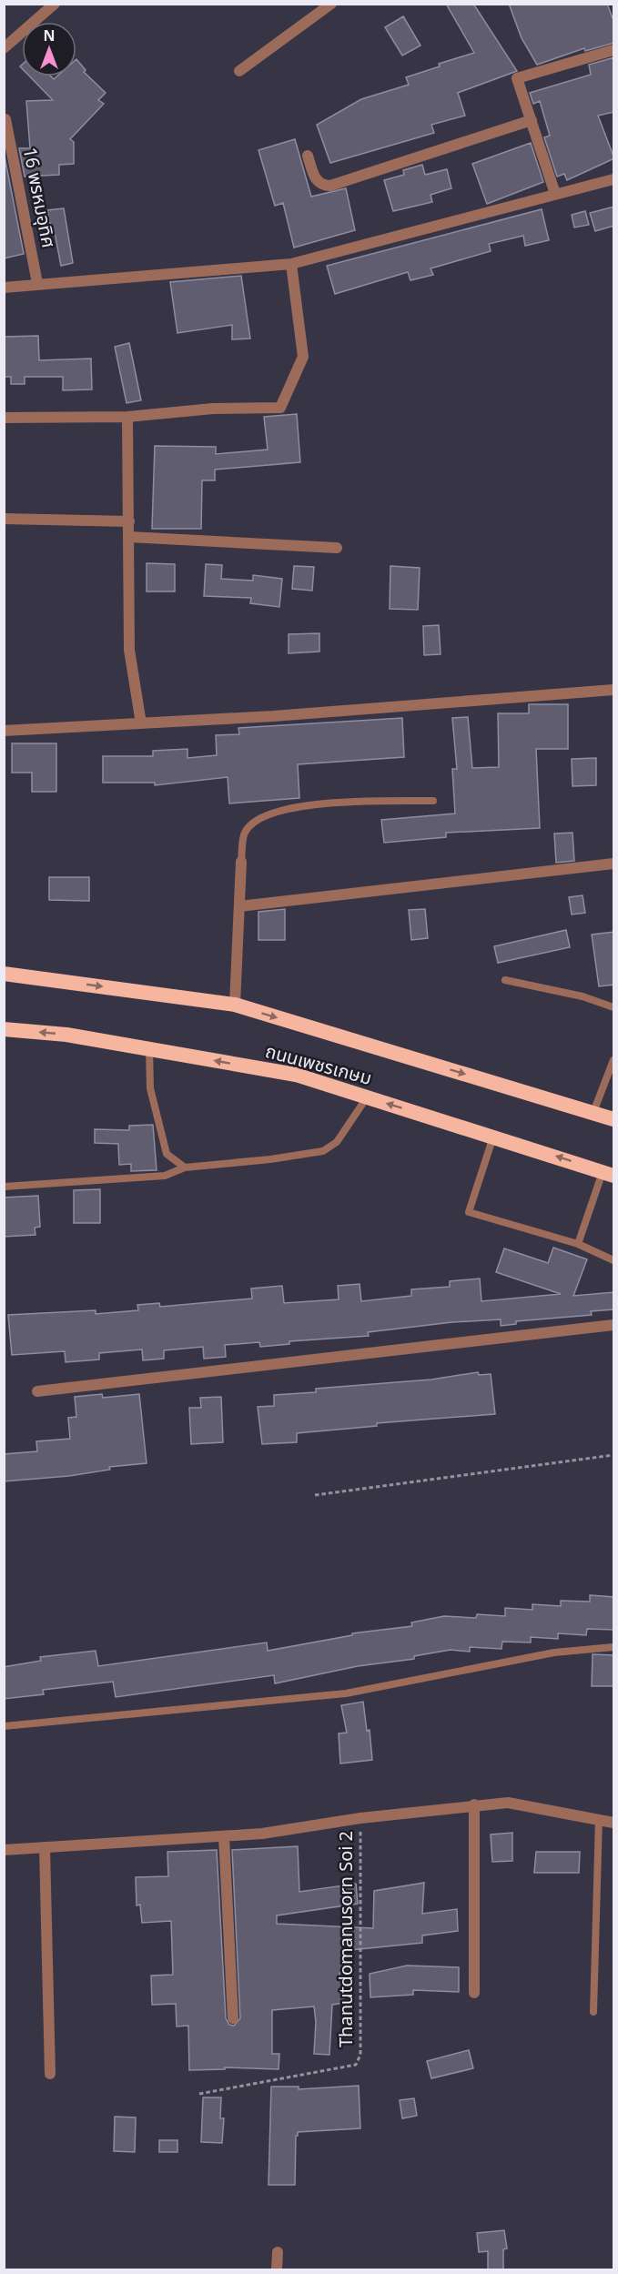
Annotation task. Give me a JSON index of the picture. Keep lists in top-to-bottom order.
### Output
{
  "streets": {
    "highway": ["ถนนเพชรเกษม"],
    "street": ["16 พรหมอุทิศ"],
    "path": ["Thanutdomanusorn Soi 2"]
  },
  "north": "top"
}
